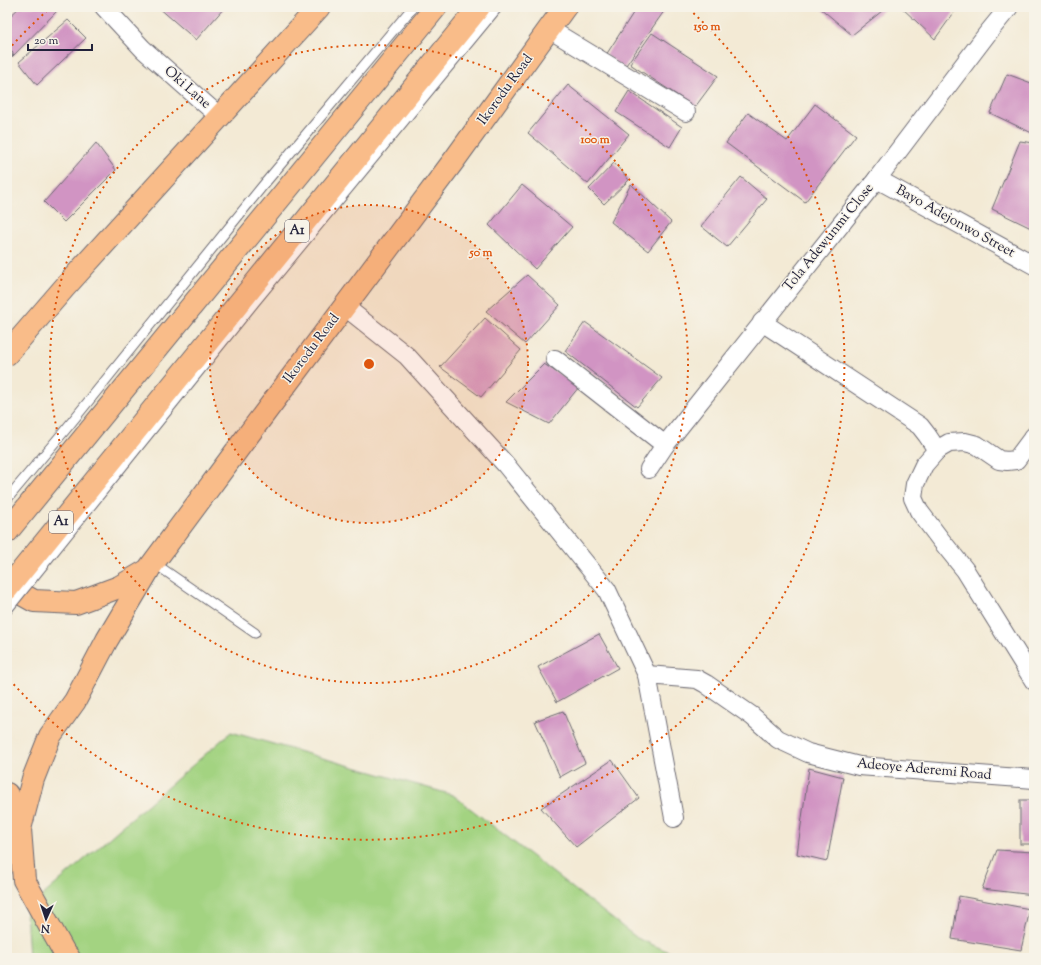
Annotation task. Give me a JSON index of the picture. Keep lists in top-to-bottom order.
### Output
{
  "streets": {
    "main road": ["Ikorodu Road", "A1"],
    "street": [
      "Oki Lane",
      "Bayo Adejonwo Street",
      "Tola Adewunmi Close",
      "Adeoye Aderemi Road"
    ]
  },
  "crossings": [
    ["Bayo Adejonwo Street", "Tola Adewunmi Close"]
  ],
  "scale_bar": "20 m",
  "north": "bottom",
  "rings": ["150 m", "100 m", "50 m"]
}
